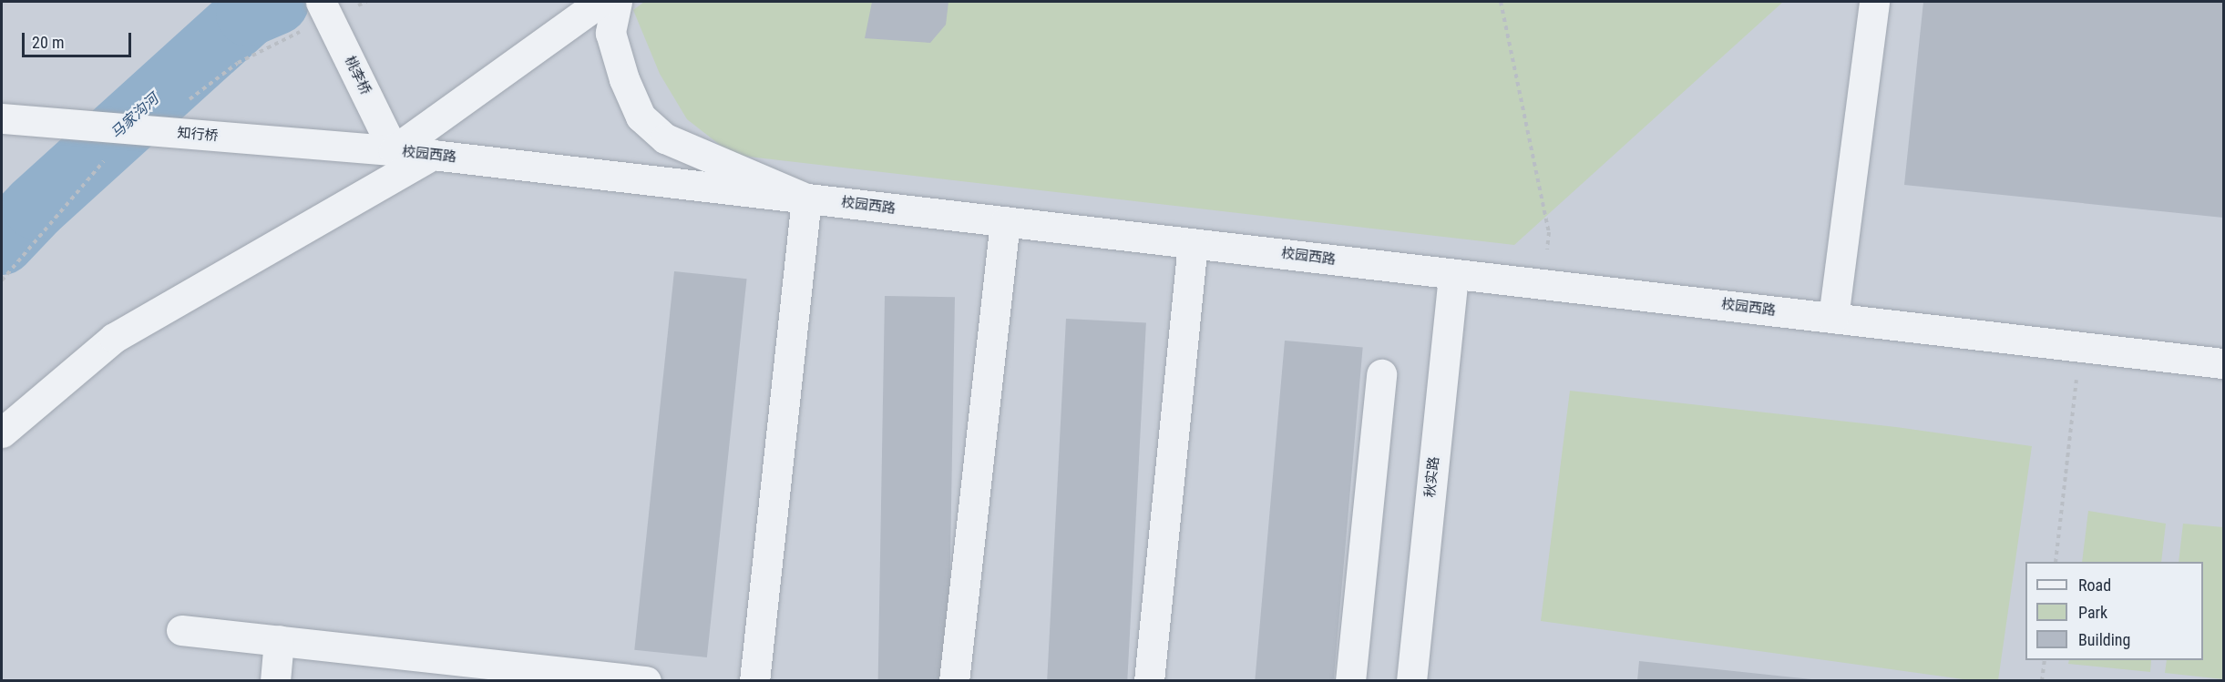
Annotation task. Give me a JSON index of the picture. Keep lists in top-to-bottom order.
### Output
{
  "streets": {
    "street": [
      "桃李桥",
      "知行桥",
      "校园西路",
      "秋实路"
    ]
  },
  "crossings": [
    ["桃李桥", "知行桥"],
    ["桃李桥", "校园西路"],
    ["知行桥", "校园西路"],
    ["校园西路", "秋实路"]
  ],
  "water": ["马家沟河"],
  "legend": ["Road", "Park", "Building"],
  "scale_bar": "20 m"
}
